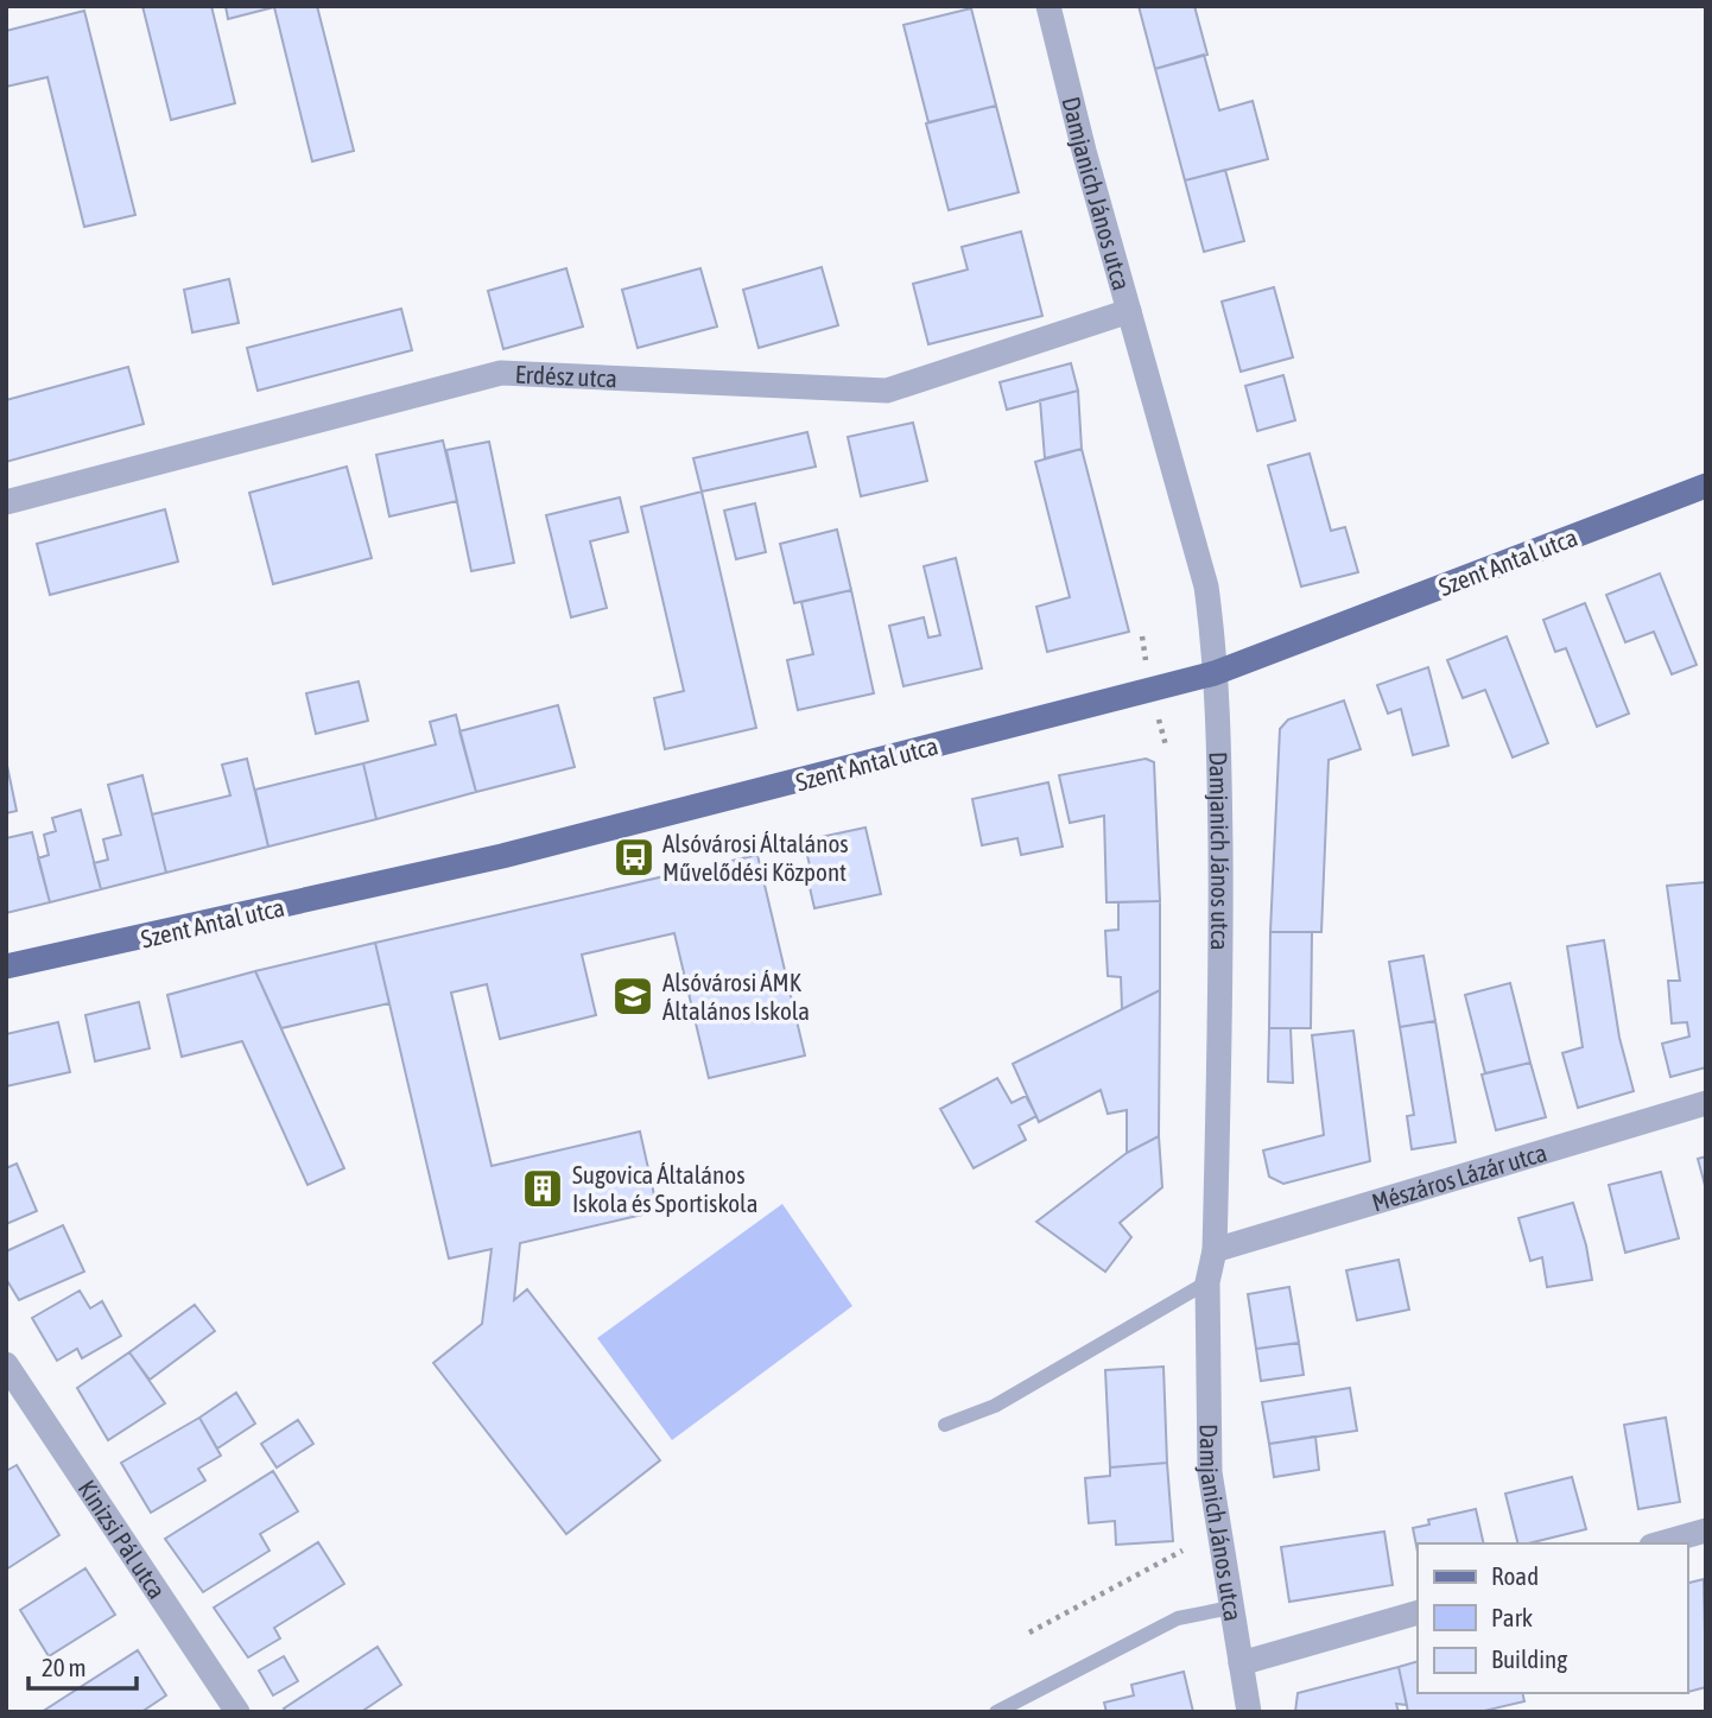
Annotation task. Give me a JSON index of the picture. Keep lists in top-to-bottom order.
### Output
{
  "streets": {
    "main road": ["Szent Antal utca"],
    "street": [
      "Damjanich János utca",
      "Erdész utca",
      "Mészáros Lázár utca",
      "Kinizsi Pál utca"
    ]
  },
  "crossings": [
    ["Damjanich János utca", "Erdész utca"],
    ["Damjanich János utca", "Szent Antal utca"],
    ["Damjanich János utca", "Mészáros Lázár utca"]
  ],
  "places": {
    "bus stop": ["Alsóvárosi Általános Művelődési Központ"],
    "school or university": ["Alsóvárosi ÁMK Általános Iskola"],
    "building": ["Sugovica Általános Iskola és Sportiskola"]
  },
  "legend": ["Road", "Park", "Building"],
  "scale_bar": "20 m"
}
